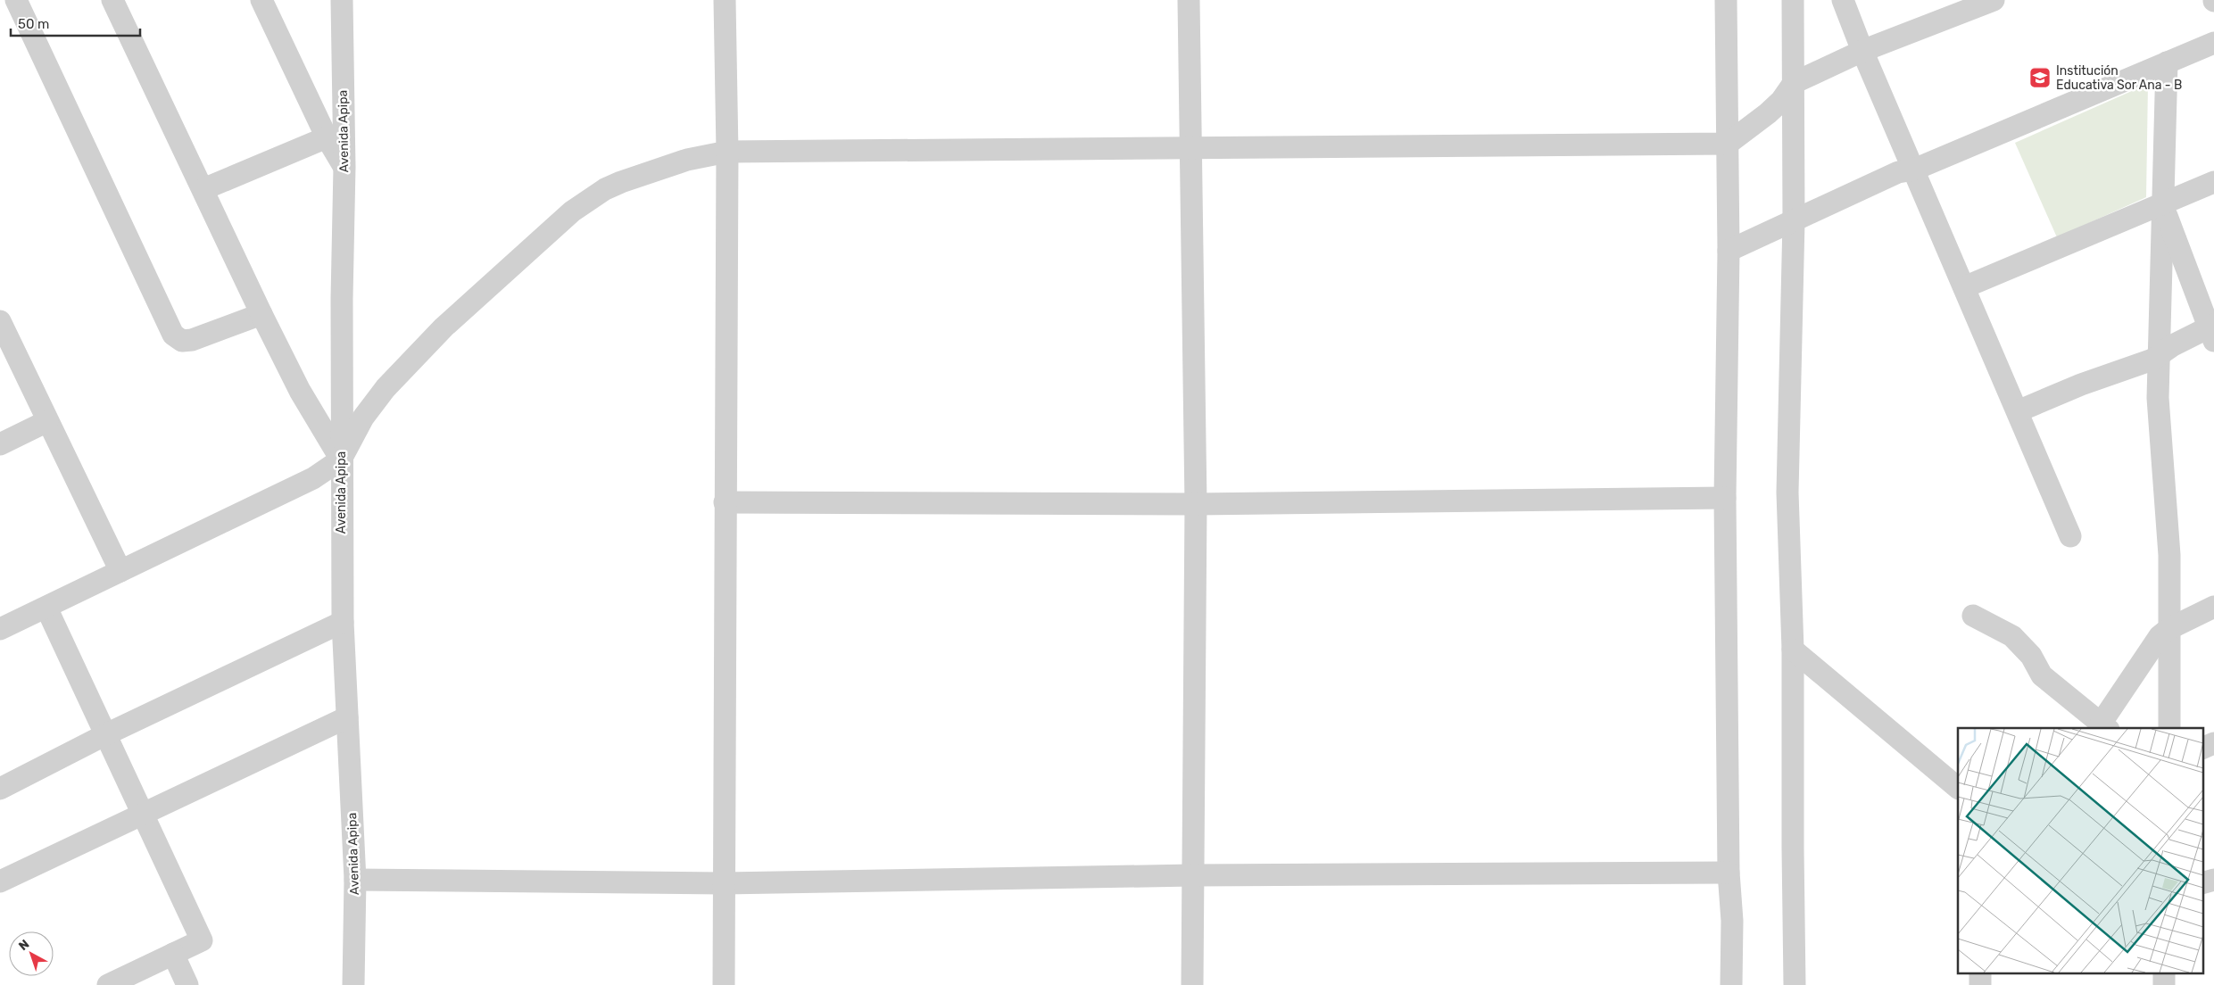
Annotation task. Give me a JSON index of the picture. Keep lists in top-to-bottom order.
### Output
{
  "streets": {
    "street": ["Avenida Apipa"]
  },
  "places": {
    "school or university": ["Institución Educativa Sor Ana - B"]
  },
  "scale_bar": "50 m",
  "north": "top left"
}
